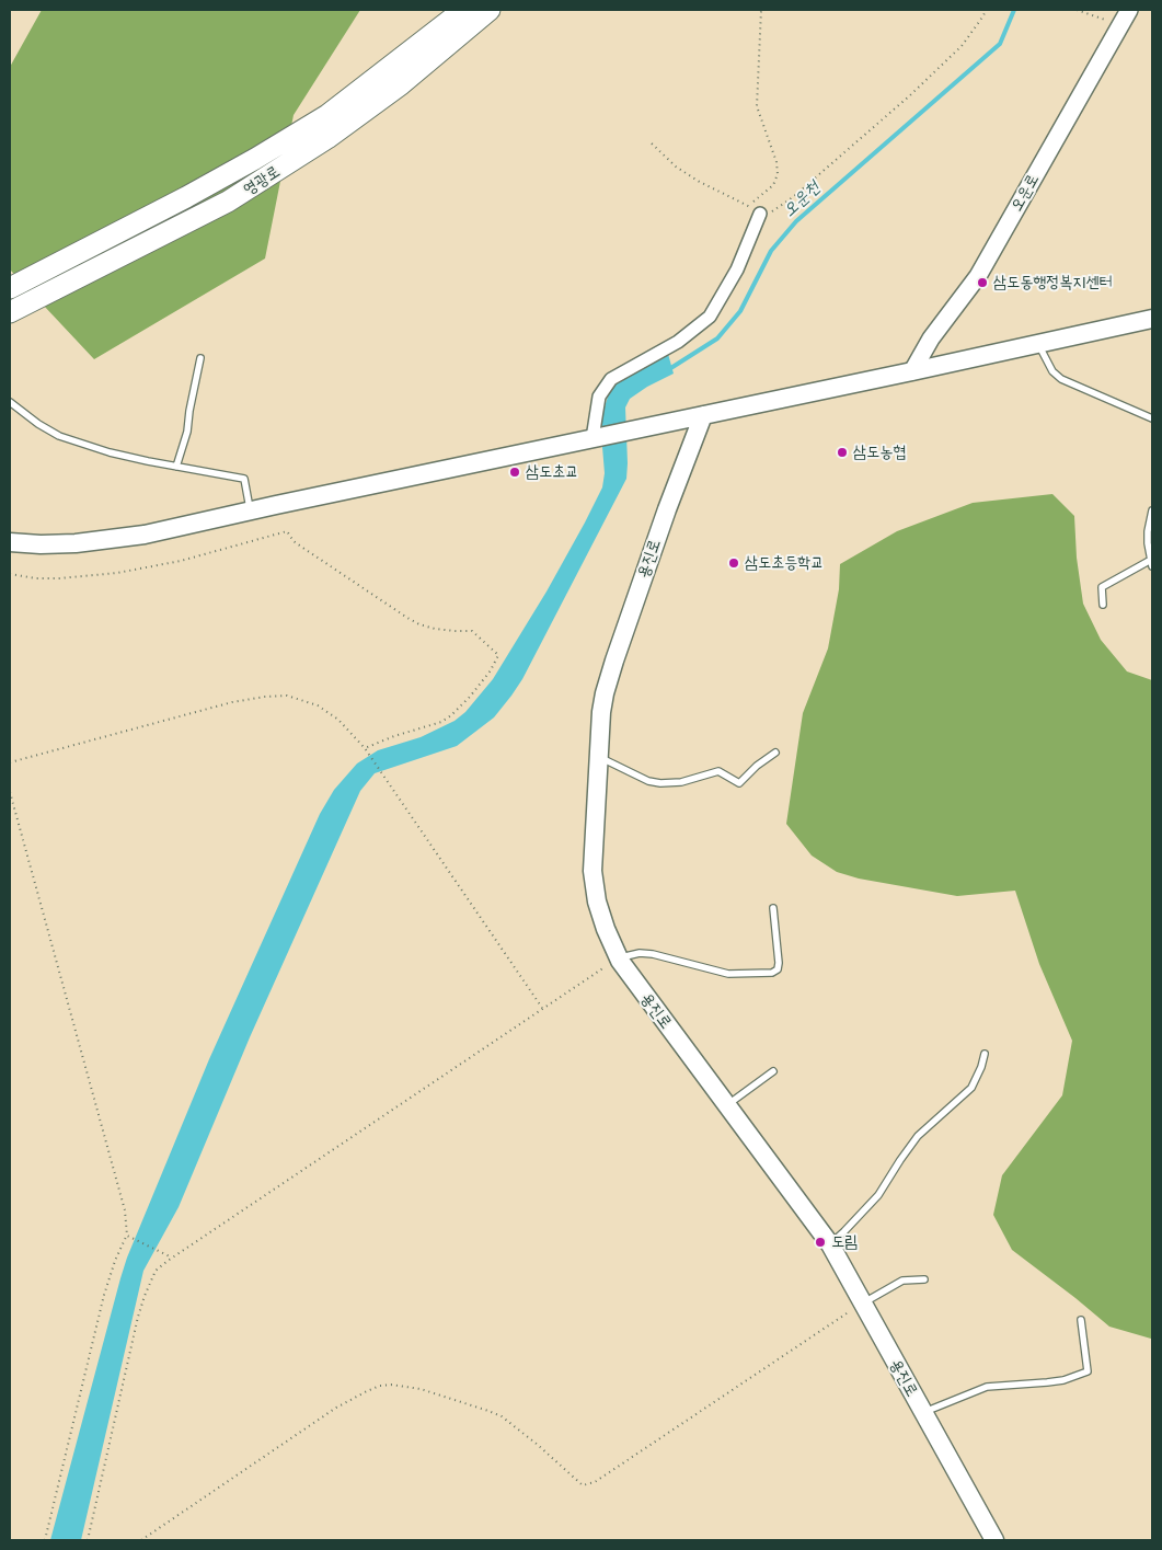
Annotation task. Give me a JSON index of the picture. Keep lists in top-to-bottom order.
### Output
{
  "streets": {
    "main road": ["영광로", "용진로"],
    "street": ["오운로"]
  },
  "water": ["오운천"],
  "places": [
    "삼도동행정복지센터",
    "삼도농협",
    "삼도초교",
    "삼도초등학교",
    "도림"
  ]
}
